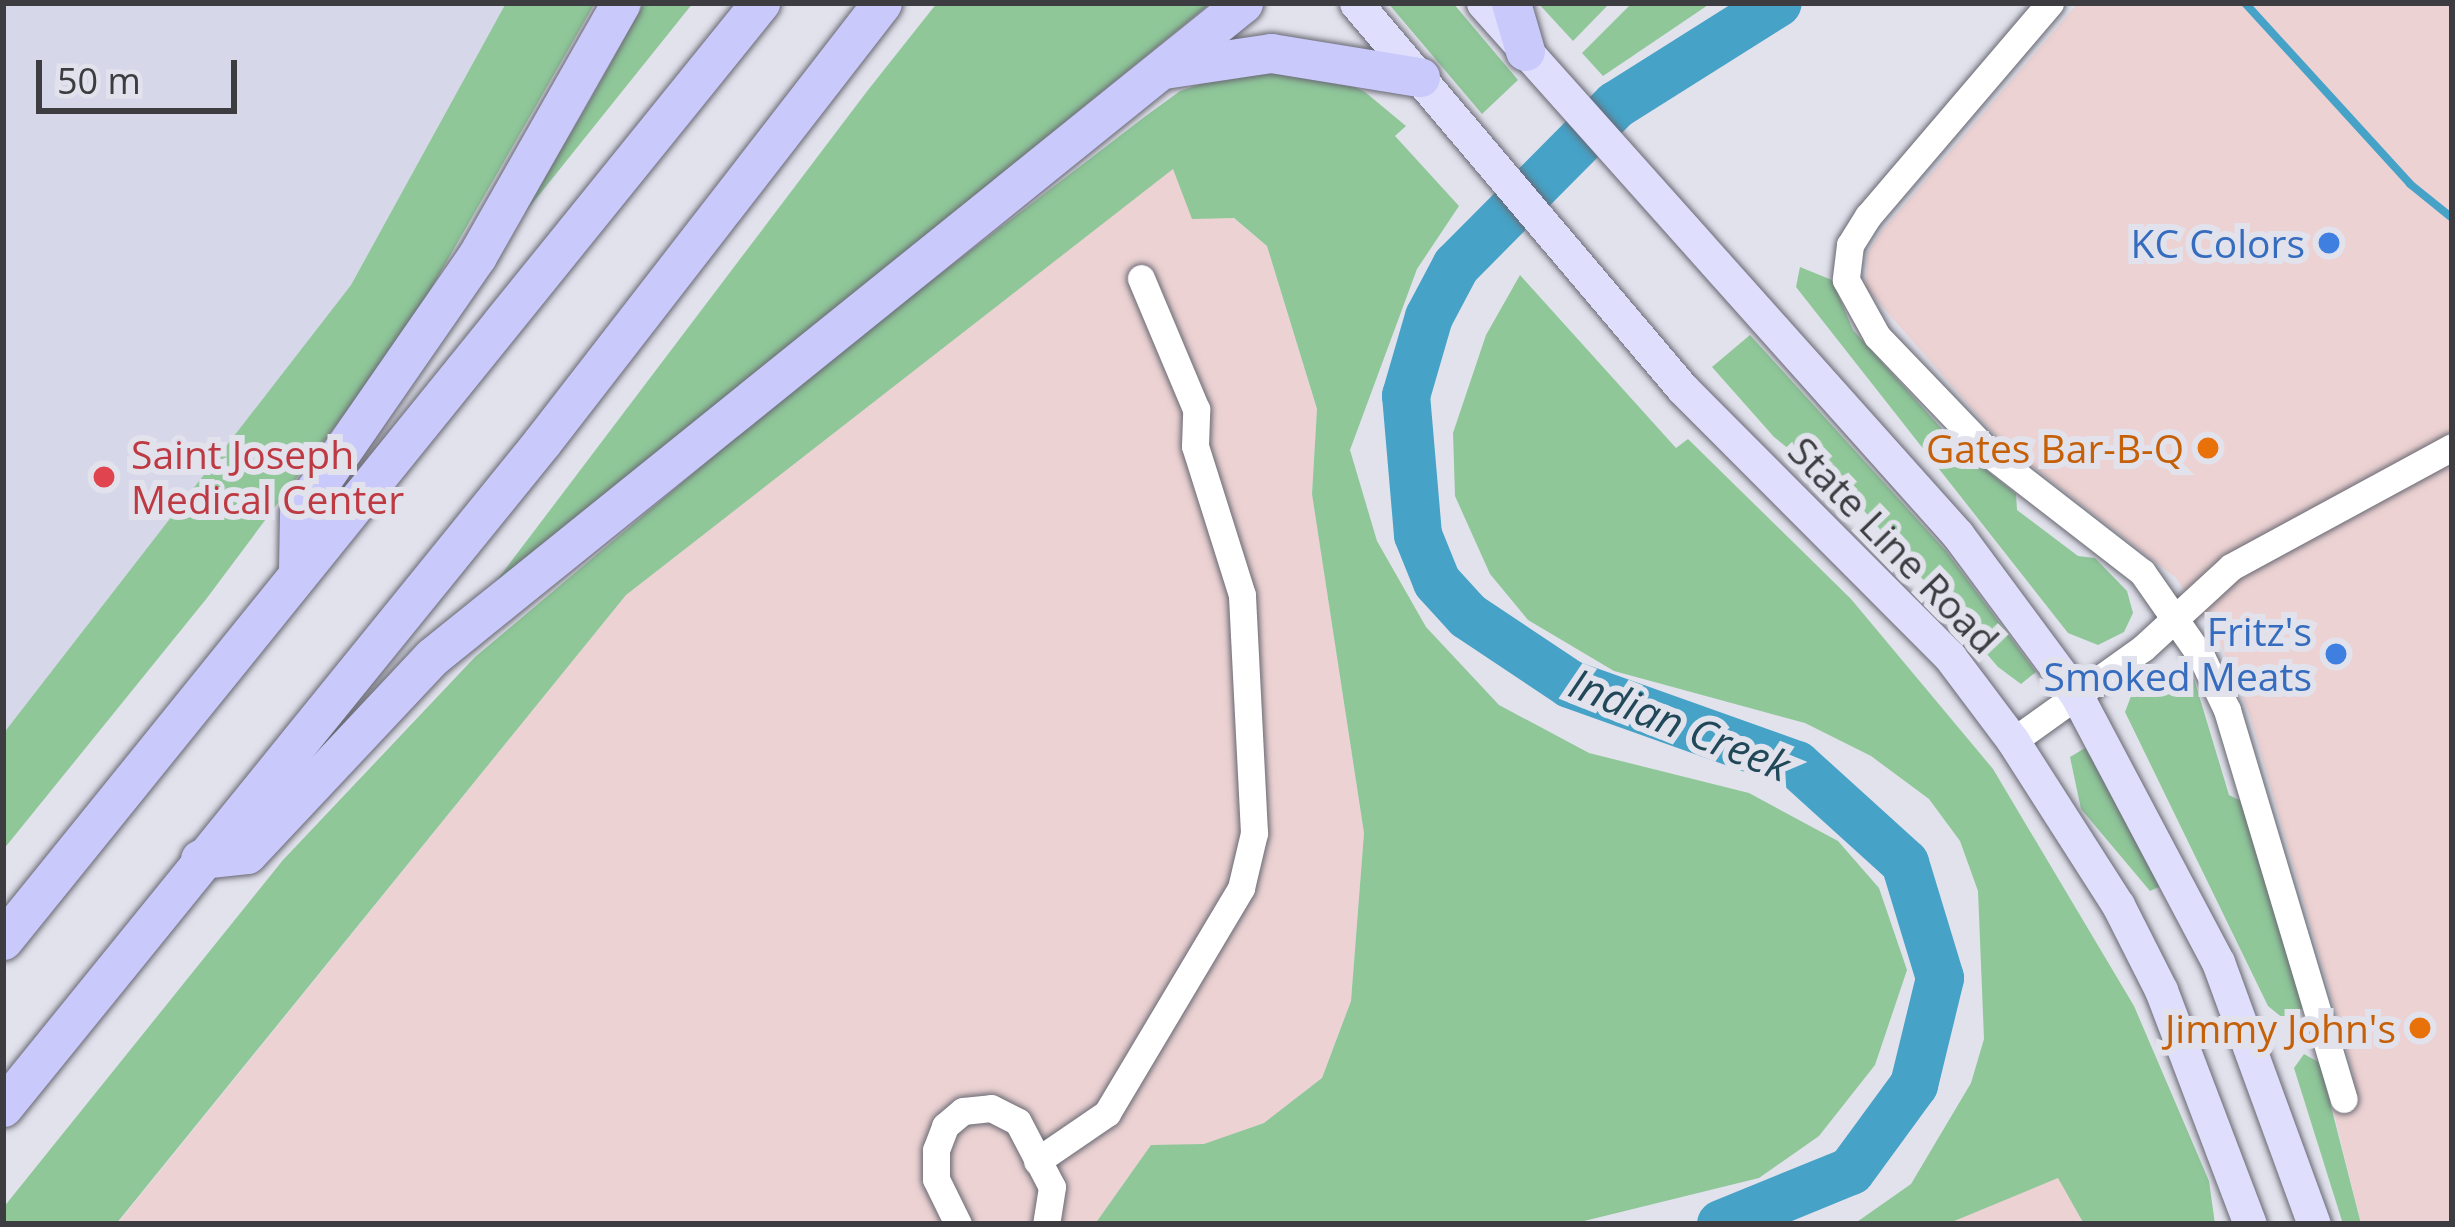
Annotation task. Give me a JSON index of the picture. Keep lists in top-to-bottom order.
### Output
{
  "streets": {
    "main road": ["State Line Road"]
  },
  "water": ["Indian Creek"],
  "places": [
    "KC Colors",
    "Gates Bar-B-Q",
    "Saint Joseph Medical Center",
    "Fritz's Smoked Meats",
    "Jimmy John's"
  ],
  "scale_bar": "50 m"
}
